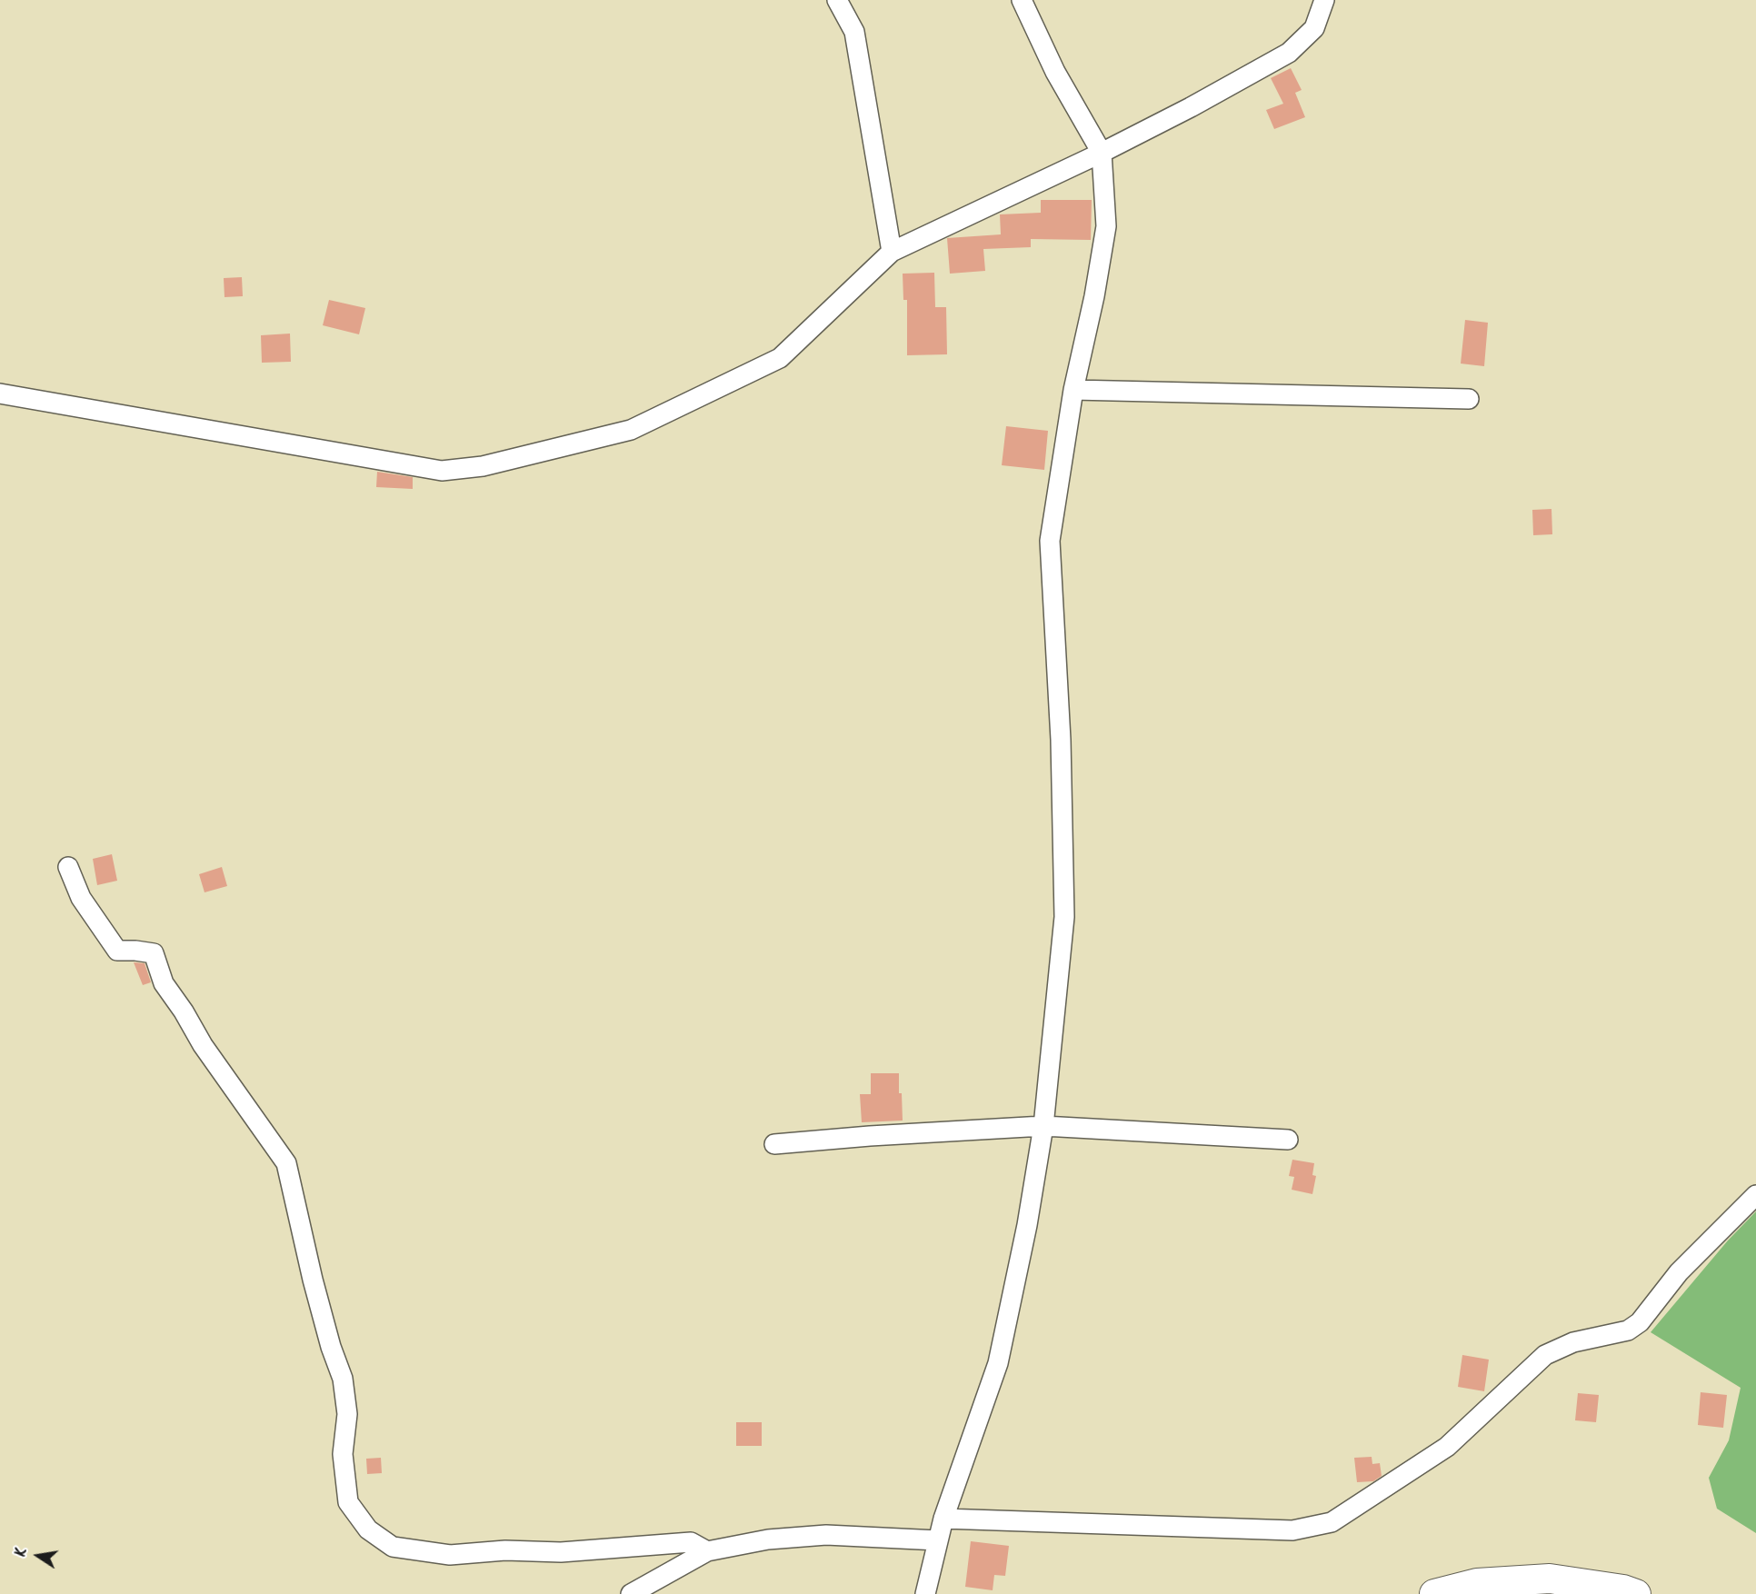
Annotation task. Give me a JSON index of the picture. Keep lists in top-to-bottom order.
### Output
{
  "north": "left"
}
